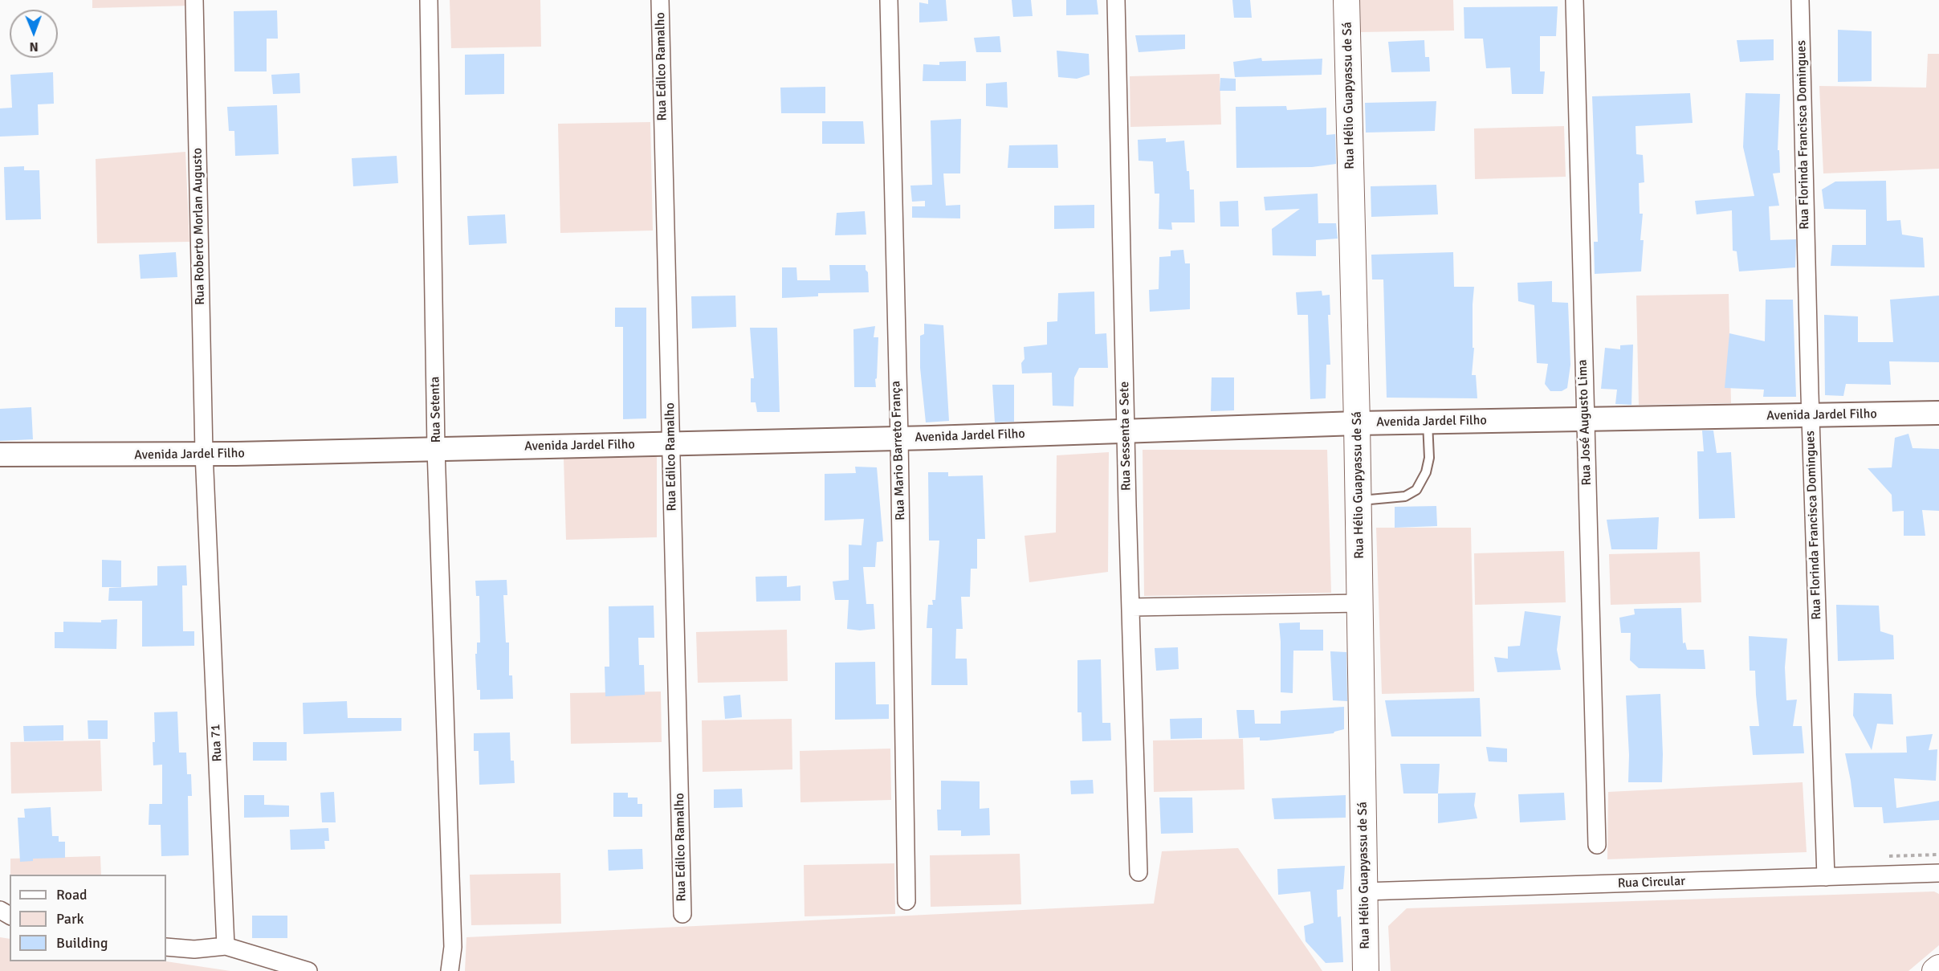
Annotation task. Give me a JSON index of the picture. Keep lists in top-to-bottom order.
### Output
{
  "streets": {
    "main road": ["Rua Hélio Guapyassu de Sá", "Avenida Jardel Filho"],
    "street": [
      "Rua Edilco Ramalho",
      "Rua Florinda Francisca Domingues",
      "Rua Roberto Morlan Augusto",
      "Rua Setenta",
      "Rua José Augusto Lima",
      "Rua Sessenta e Sete",
      "Rua Mario Barreto França",
      "Rua 71",
      "Rua Circular"
    ]
  },
  "crossings": [
    ["Rua Edilco Ramalho", "Avenida Jardel Filho"],
    ["Rua Hélio Guapyassu de Sá", "Avenida Jardel Filho"],
    ["Rua Hélio Guapyassu de Sá", "Rua Circular"],
    ["Rua Florinda Francisca Domingues", "Avenida Jardel Filho"],
    ["Rua Florinda Francisca Domingues", "Rua Circular"],
    ["Rua Roberto Morlan Augusto", "Avenida Jardel Filho"],
    ["Rua Roberto Morlan Augusto", "Rua 71"],
    ["Rua Setenta", "Avenida Jardel Filho"],
    ["Avenida Jardel Filho", "Rua José Augusto Lima"],
    ["Avenida Jardel Filho", "Rua Sessenta e Sete"],
    ["Avenida Jardel Filho", "Rua Mario Barreto França"],
    ["Avenida Jardel Filho", "Rua 71"]
  ],
  "legend": ["Road", "Park", "Building"],
  "north": "bottom"
}
